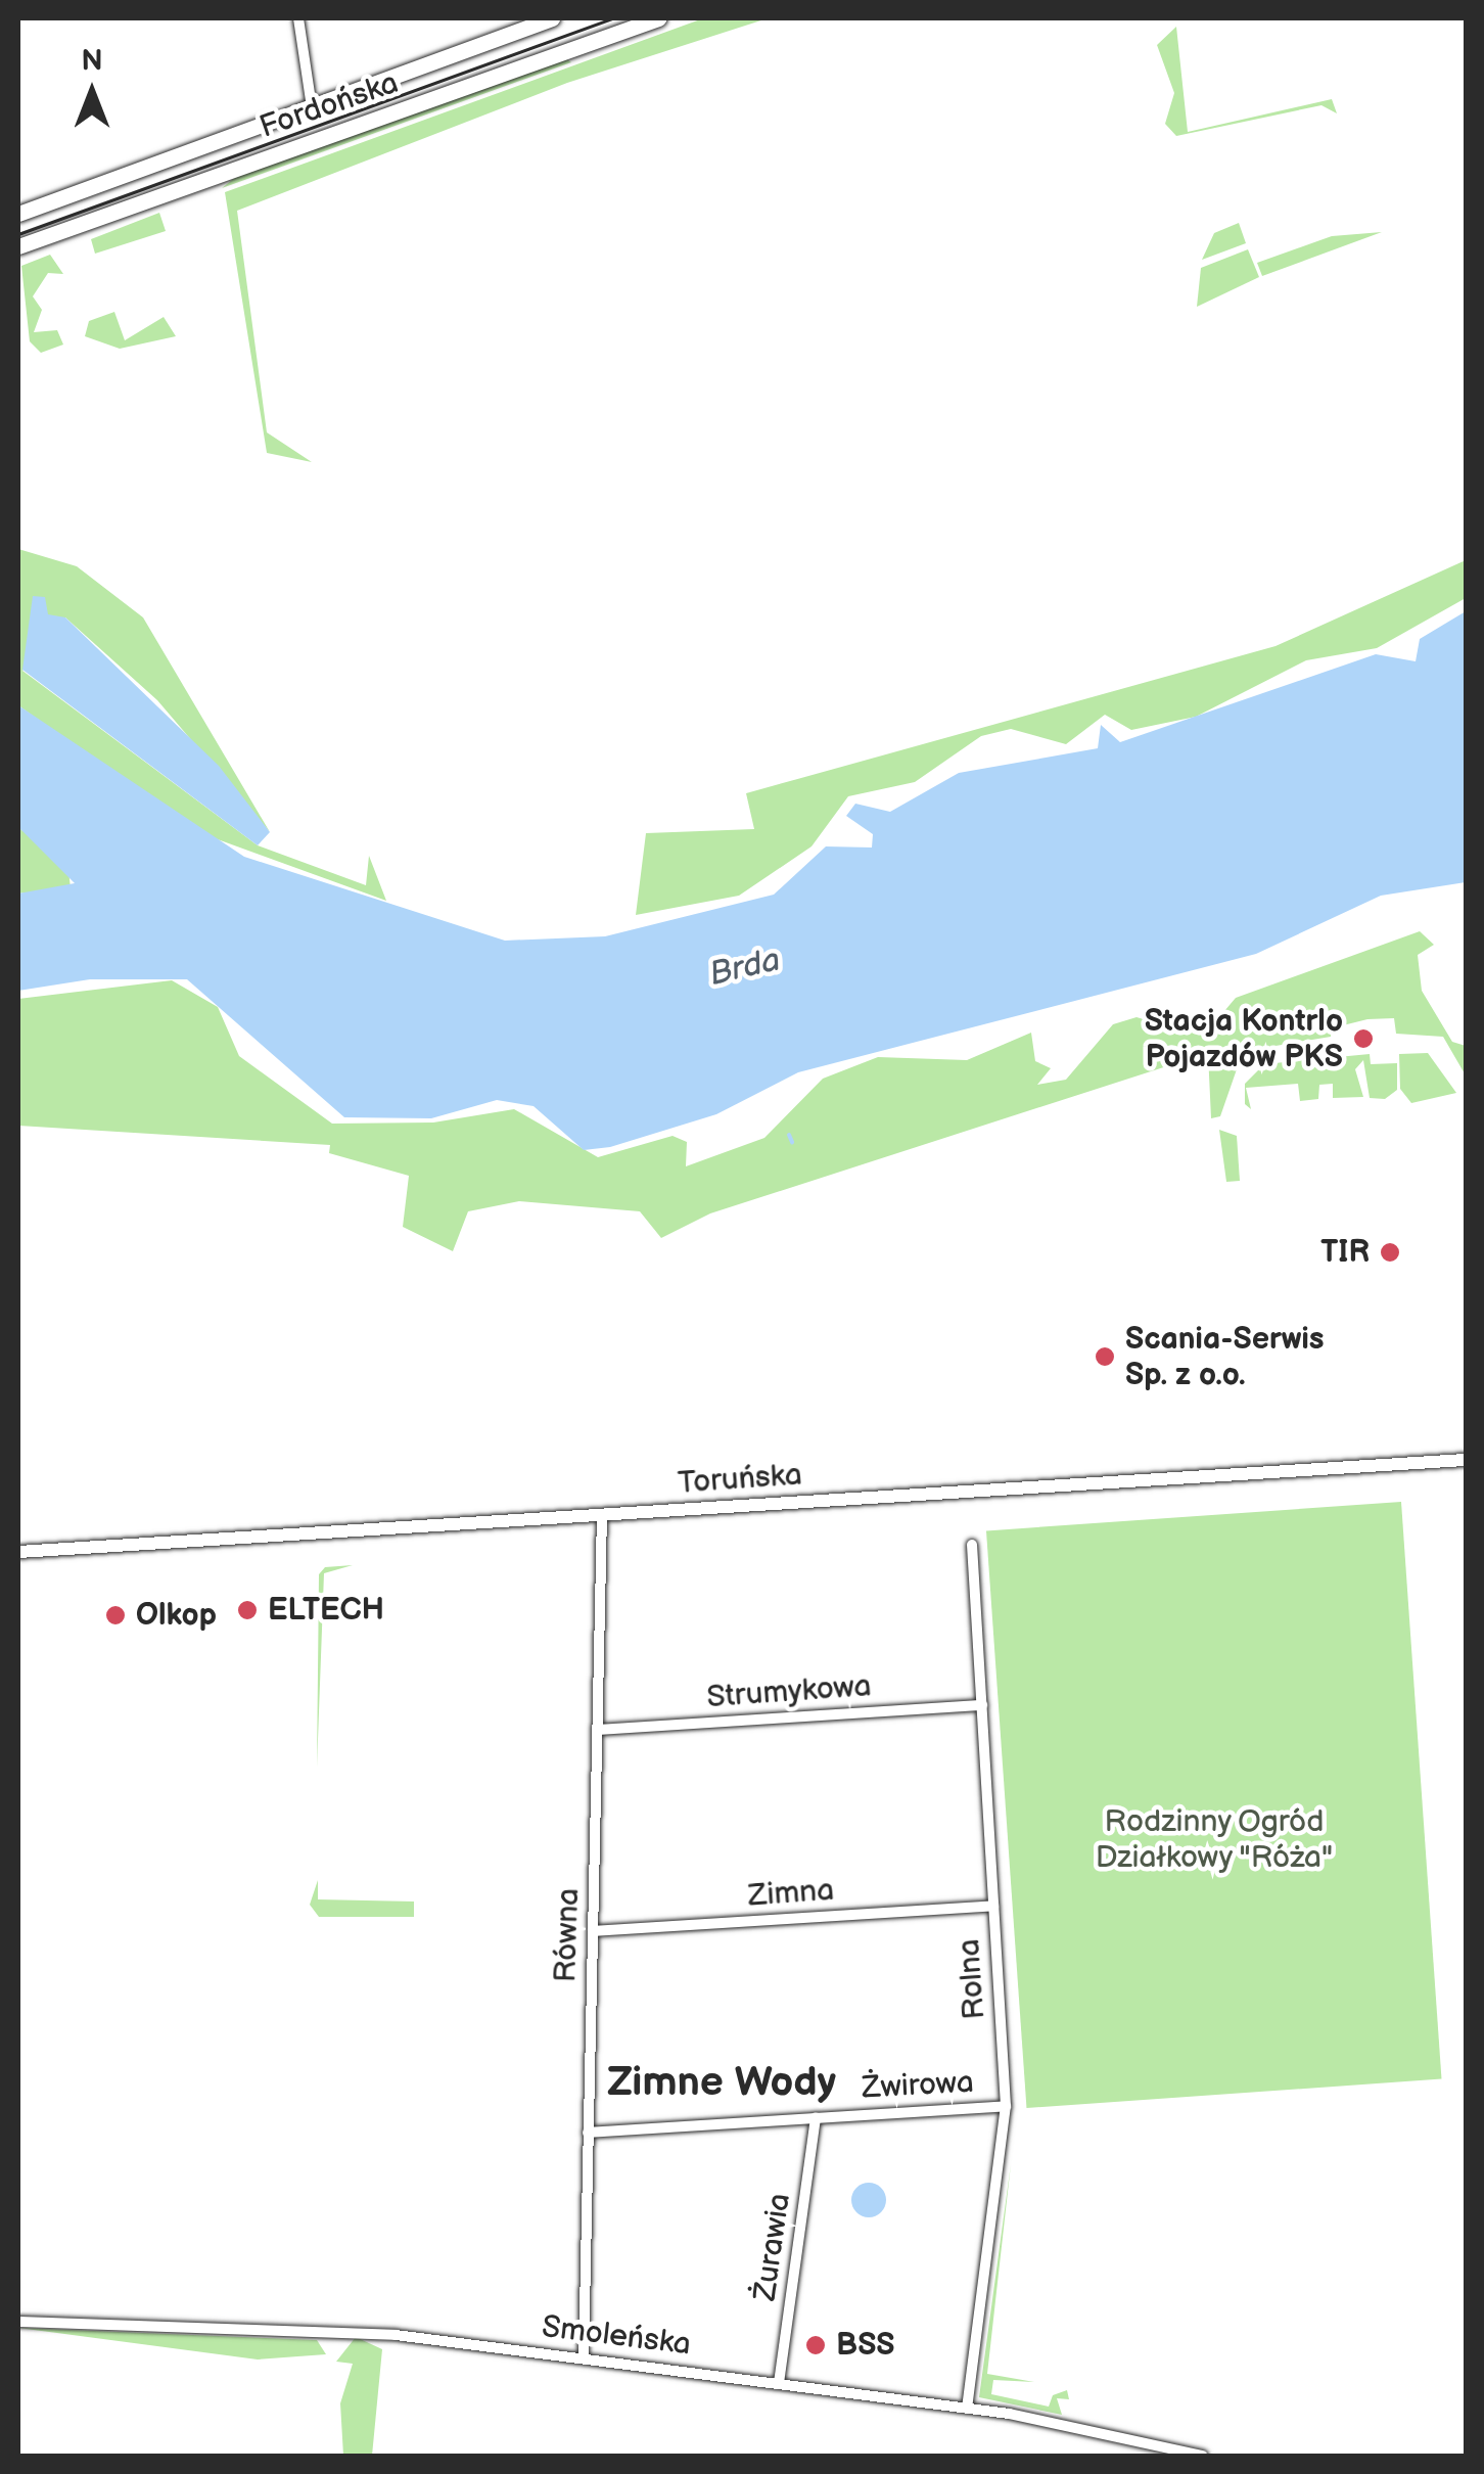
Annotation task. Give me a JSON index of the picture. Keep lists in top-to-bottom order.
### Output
{
  "streets": {
    "main road": ["Fordońska"],
    "street": [
      "Toruńska",
      "Strumykowa",
      "Zimna",
      "Równa",
      "Rolna",
      "Żwirowa",
      "Żurawia",
      "Smoleńska"
    ]
  },
  "crossings": [
    ["Toruńska", "Równa"],
    ["Strumykowa", "Równa"],
    ["Strumykowa", "Rolna"],
    ["Zimna", "Równa"],
    ["Zimna", "Rolna"],
    ["Równa", "Żwirowa"],
    ["Równa", "Smoleńska"],
    ["Rolna", "Żwirowa"],
    ["Rolna", "Smoleńska"],
    ["Żwirowa", "Żurawia"],
    ["Żurawia", "Smoleńska"]
  ],
  "districts": ["Zimne Wody"],
  "water": ["Brda"],
  "parks": ["Rodzinny Ogród Działkowy \"Róża\""],
  "places": [
    "Stacja Kontrlo Pojazdów PKS",
    "TIR",
    "Scania-Serwis Sp. z o.o.",
    "ELTECH",
    "Olkop",
    "BSS"
  ],
  "north": "top"
}
